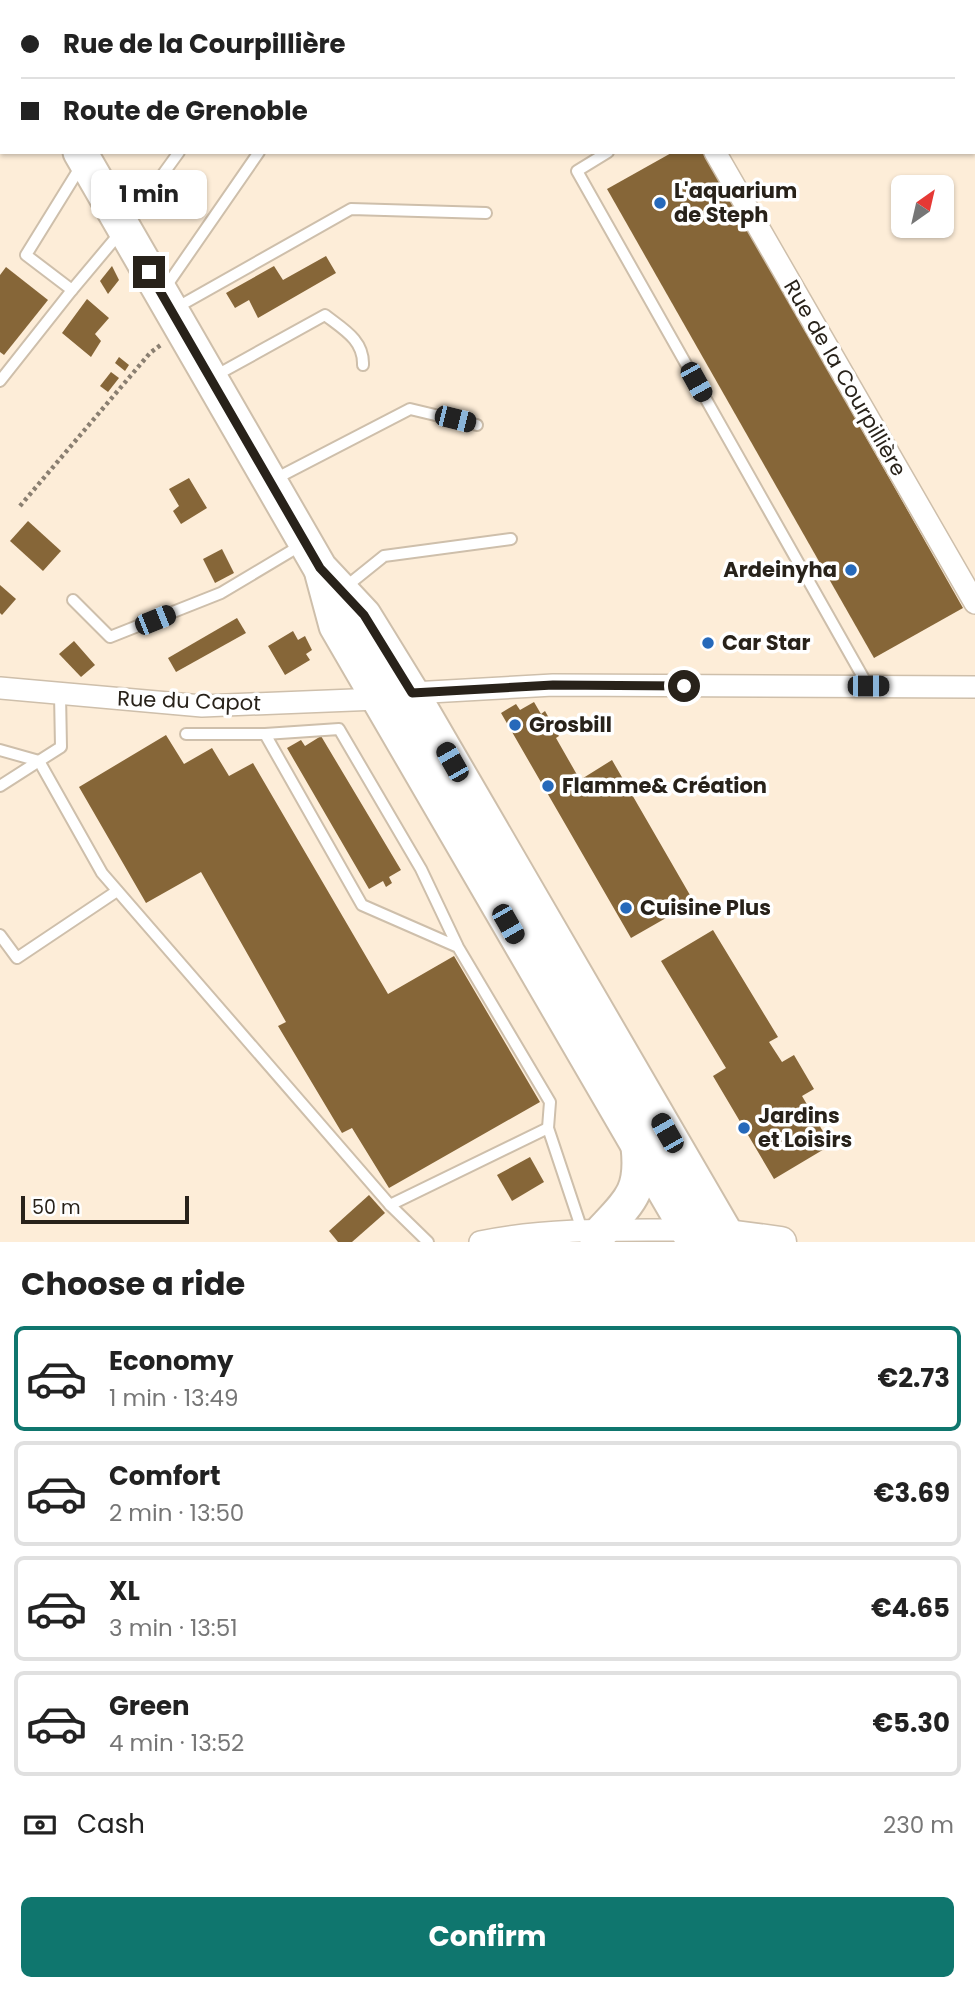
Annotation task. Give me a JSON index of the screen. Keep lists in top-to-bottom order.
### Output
{
  "streets": {
    "street": ["Rue de la Courpillière", "Rue du Capot"]
  },
  "places": [
    "L'aquarium de Steph",
    "Ardeinyha",
    "Car Star",
    "Grosbill",
    "Flamme& Création",
    "Cuisine Plus",
    "Jardins et Loisirs"
  ],
  "scale_bar": "50 m",
  "north": "top right",
  "page": {
    "banner": ["Rue de la Courpillière", "Route de Grenoble"],
    "bubble": "1 min",
    "scale": "50 m",
    "heading": "Choose a ride",
    "list": [
      {
        "name": "Economy",
        "note": "1 min · 13:49",
        "value": "€2.73"
      },
      {
        "name": "Comfort",
        "note": "2 min · 13:50",
        "value": "€3.69"
      },
      {
        "name": "XL",
        "note": "3 min · 13:51",
        "value": "€4.65"
      },
      {
        "name": "Green",
        "note": "4 min · 13:52",
        "value": "€5.30"
      }
    ],
    "pay": ["Cash", "230 m"],
    "buttons": "Confirm"
  }
}
